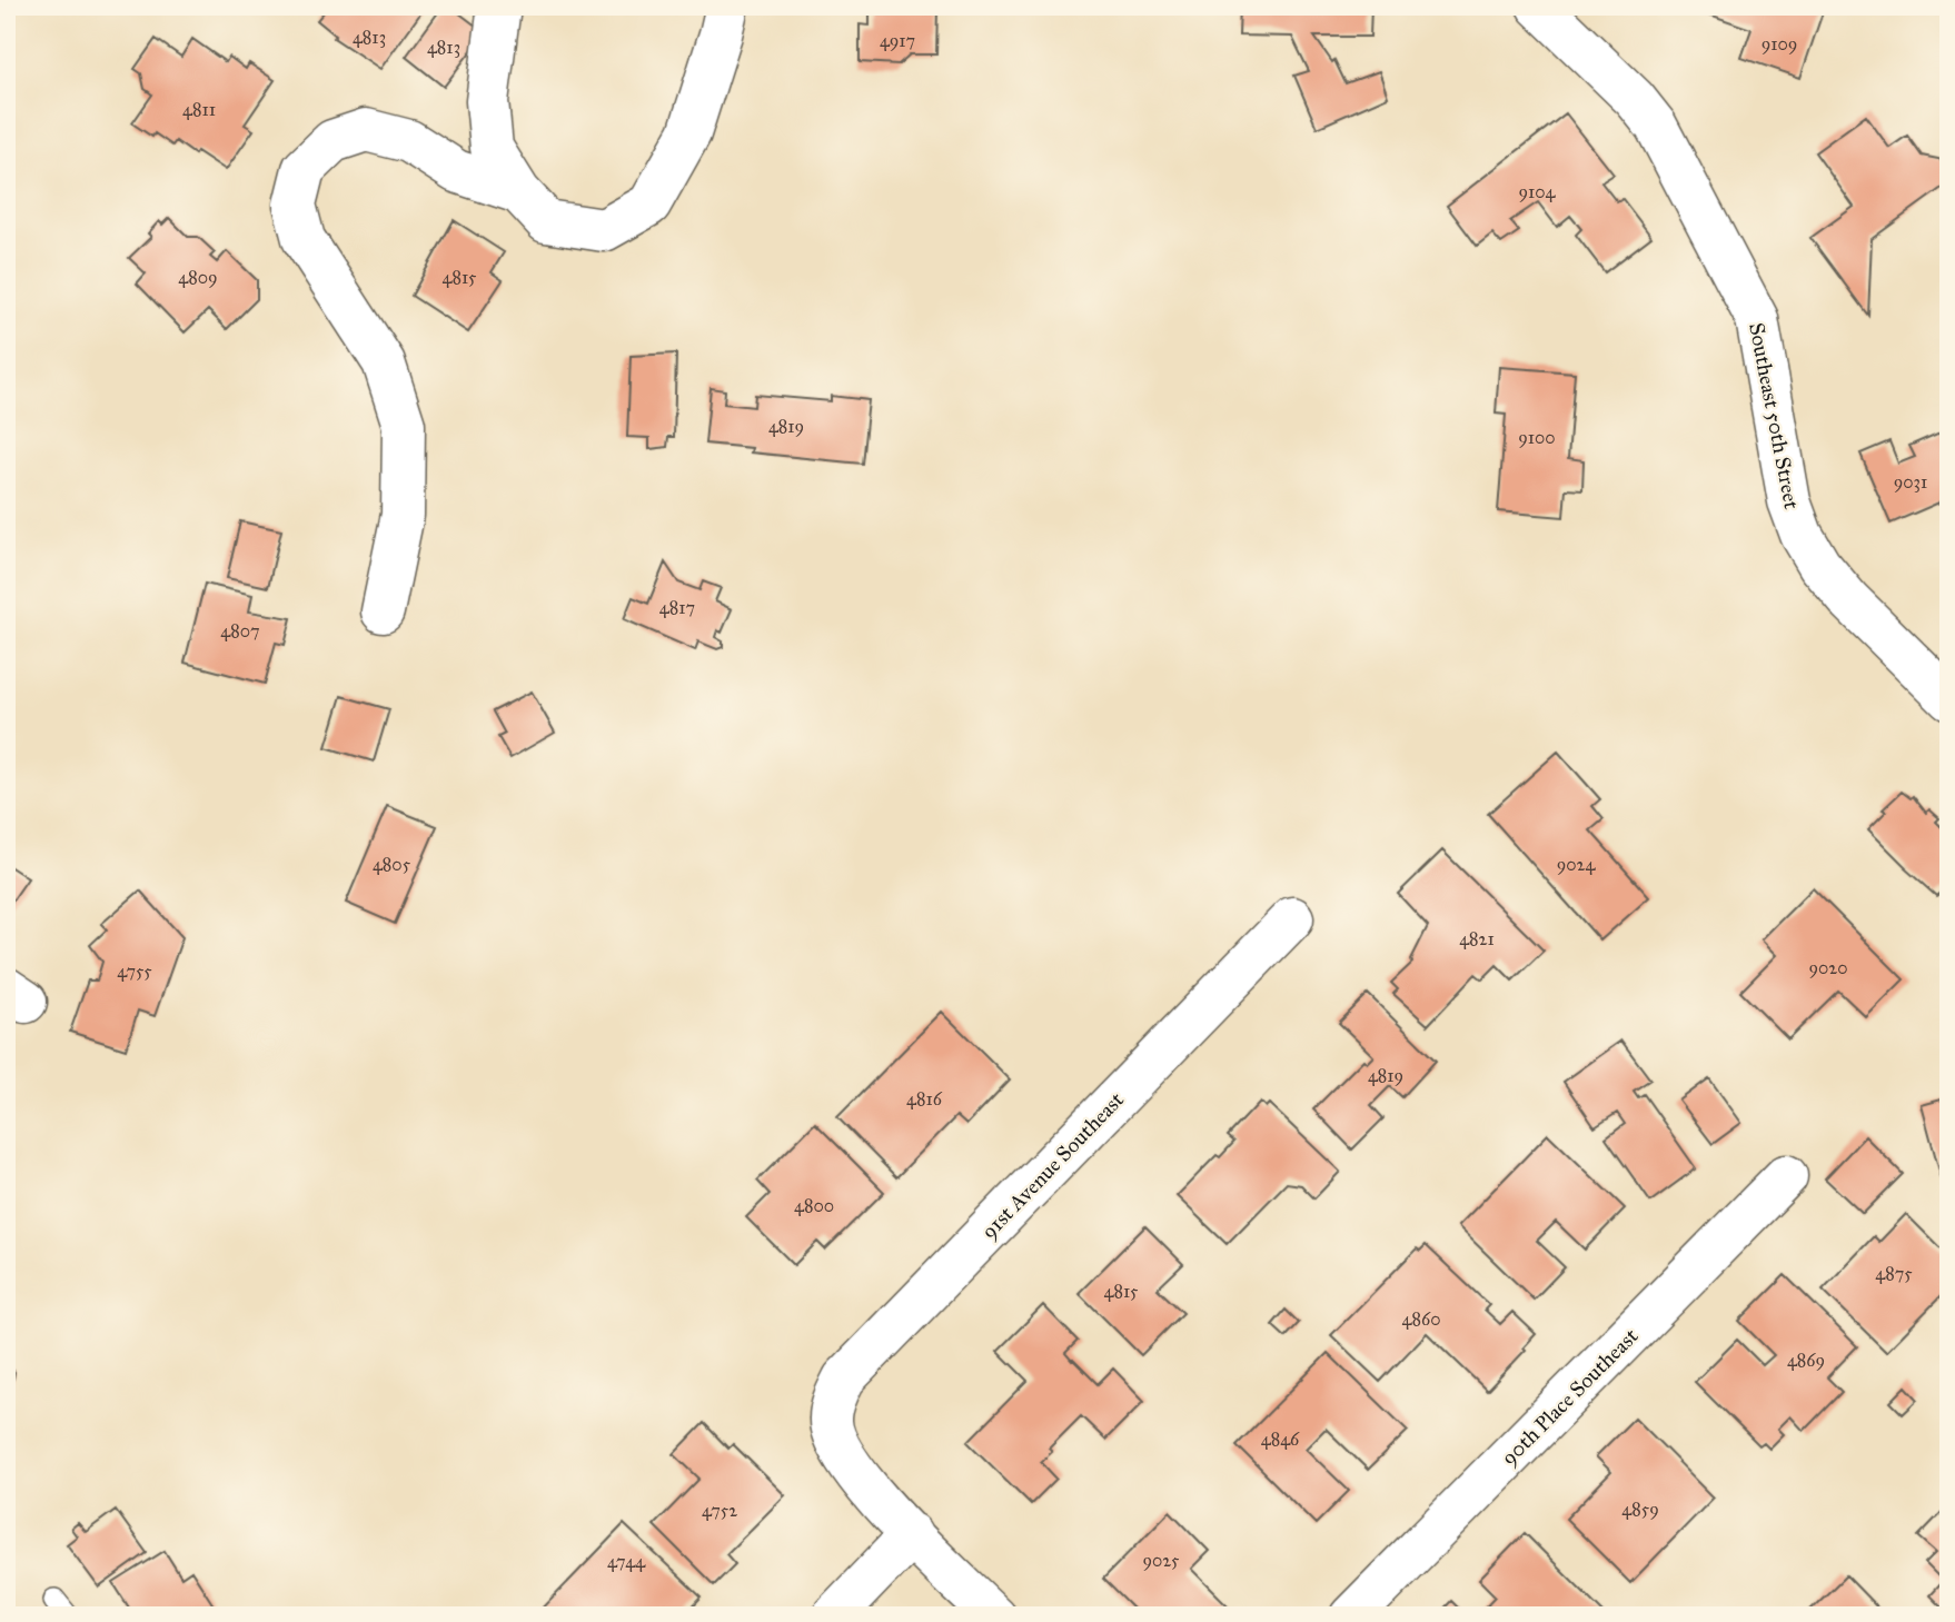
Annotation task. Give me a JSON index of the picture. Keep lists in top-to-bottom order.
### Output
{
  "streets": {
    "street": ["Southeast 50th Street", "91st Avenue Southeast", "90th Place Southeast"]
  },
  "house_numbers": [
    "4813",
    "4917",
    "9109",
    "4813",
    "4811",
    "9104",
    "4809",
    "4815",
    "4819",
    "9100",
    "9031",
    "4817",
    "4807",
    "4805",
    "9024",
    "4821",
    "9020",
    "4755",
    "4819",
    "4816",
    "4800",
    "4875",
    "4815",
    "4860",
    "4869",
    "4846",
    "4859",
    "4752",
    "9025",
    "4744"
  ]
}
